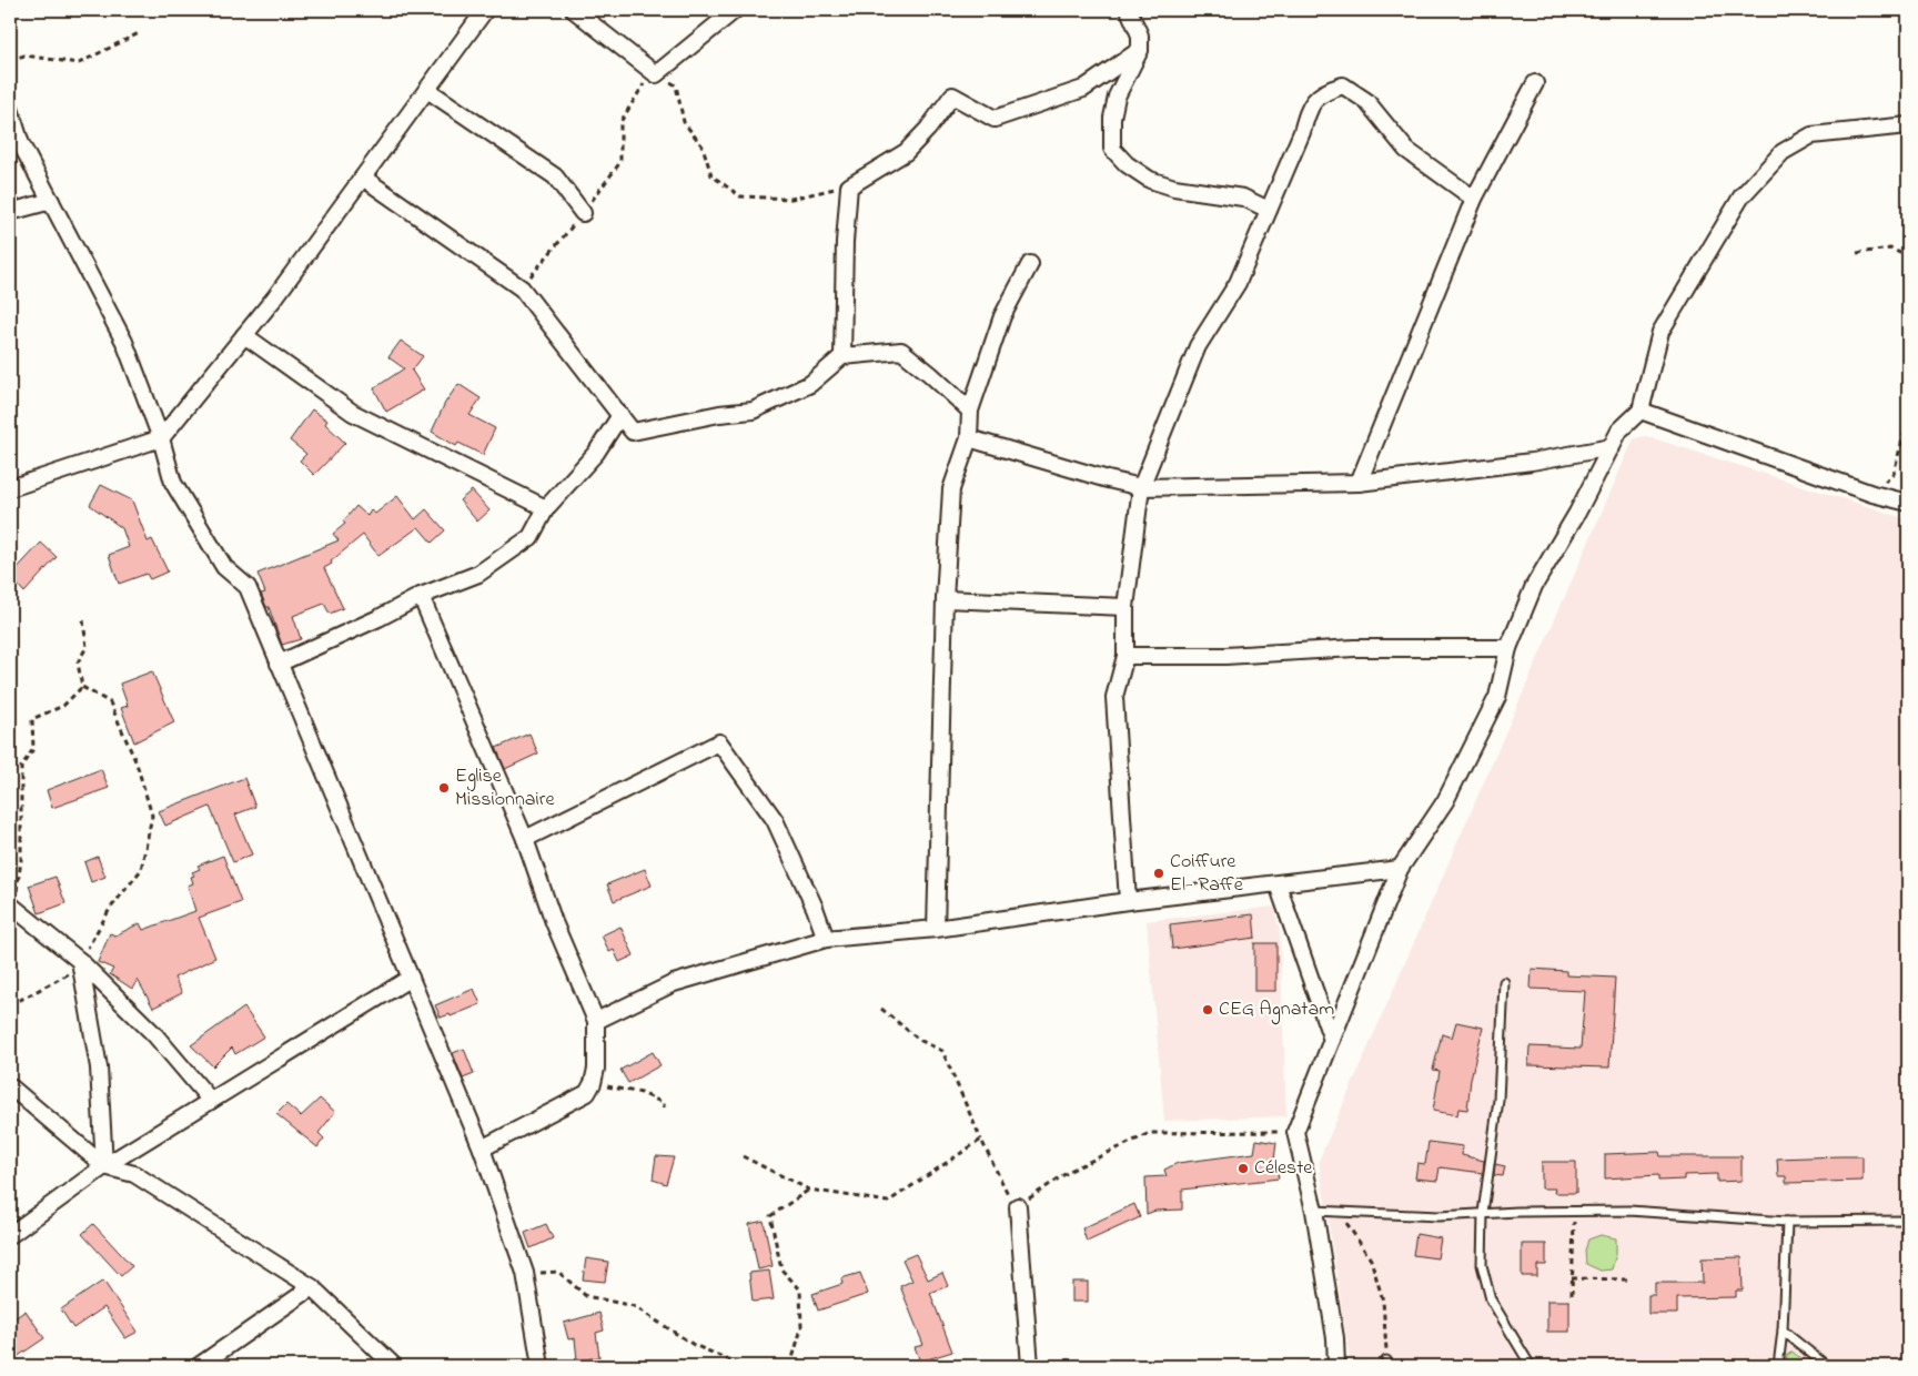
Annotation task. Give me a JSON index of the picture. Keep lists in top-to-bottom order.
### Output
{
  "places": [
    "Eglise Missionnaire",
    "Coiffure El- Raffe",
    "CEG Agnatam",
    "Céleste"
  ]
}
